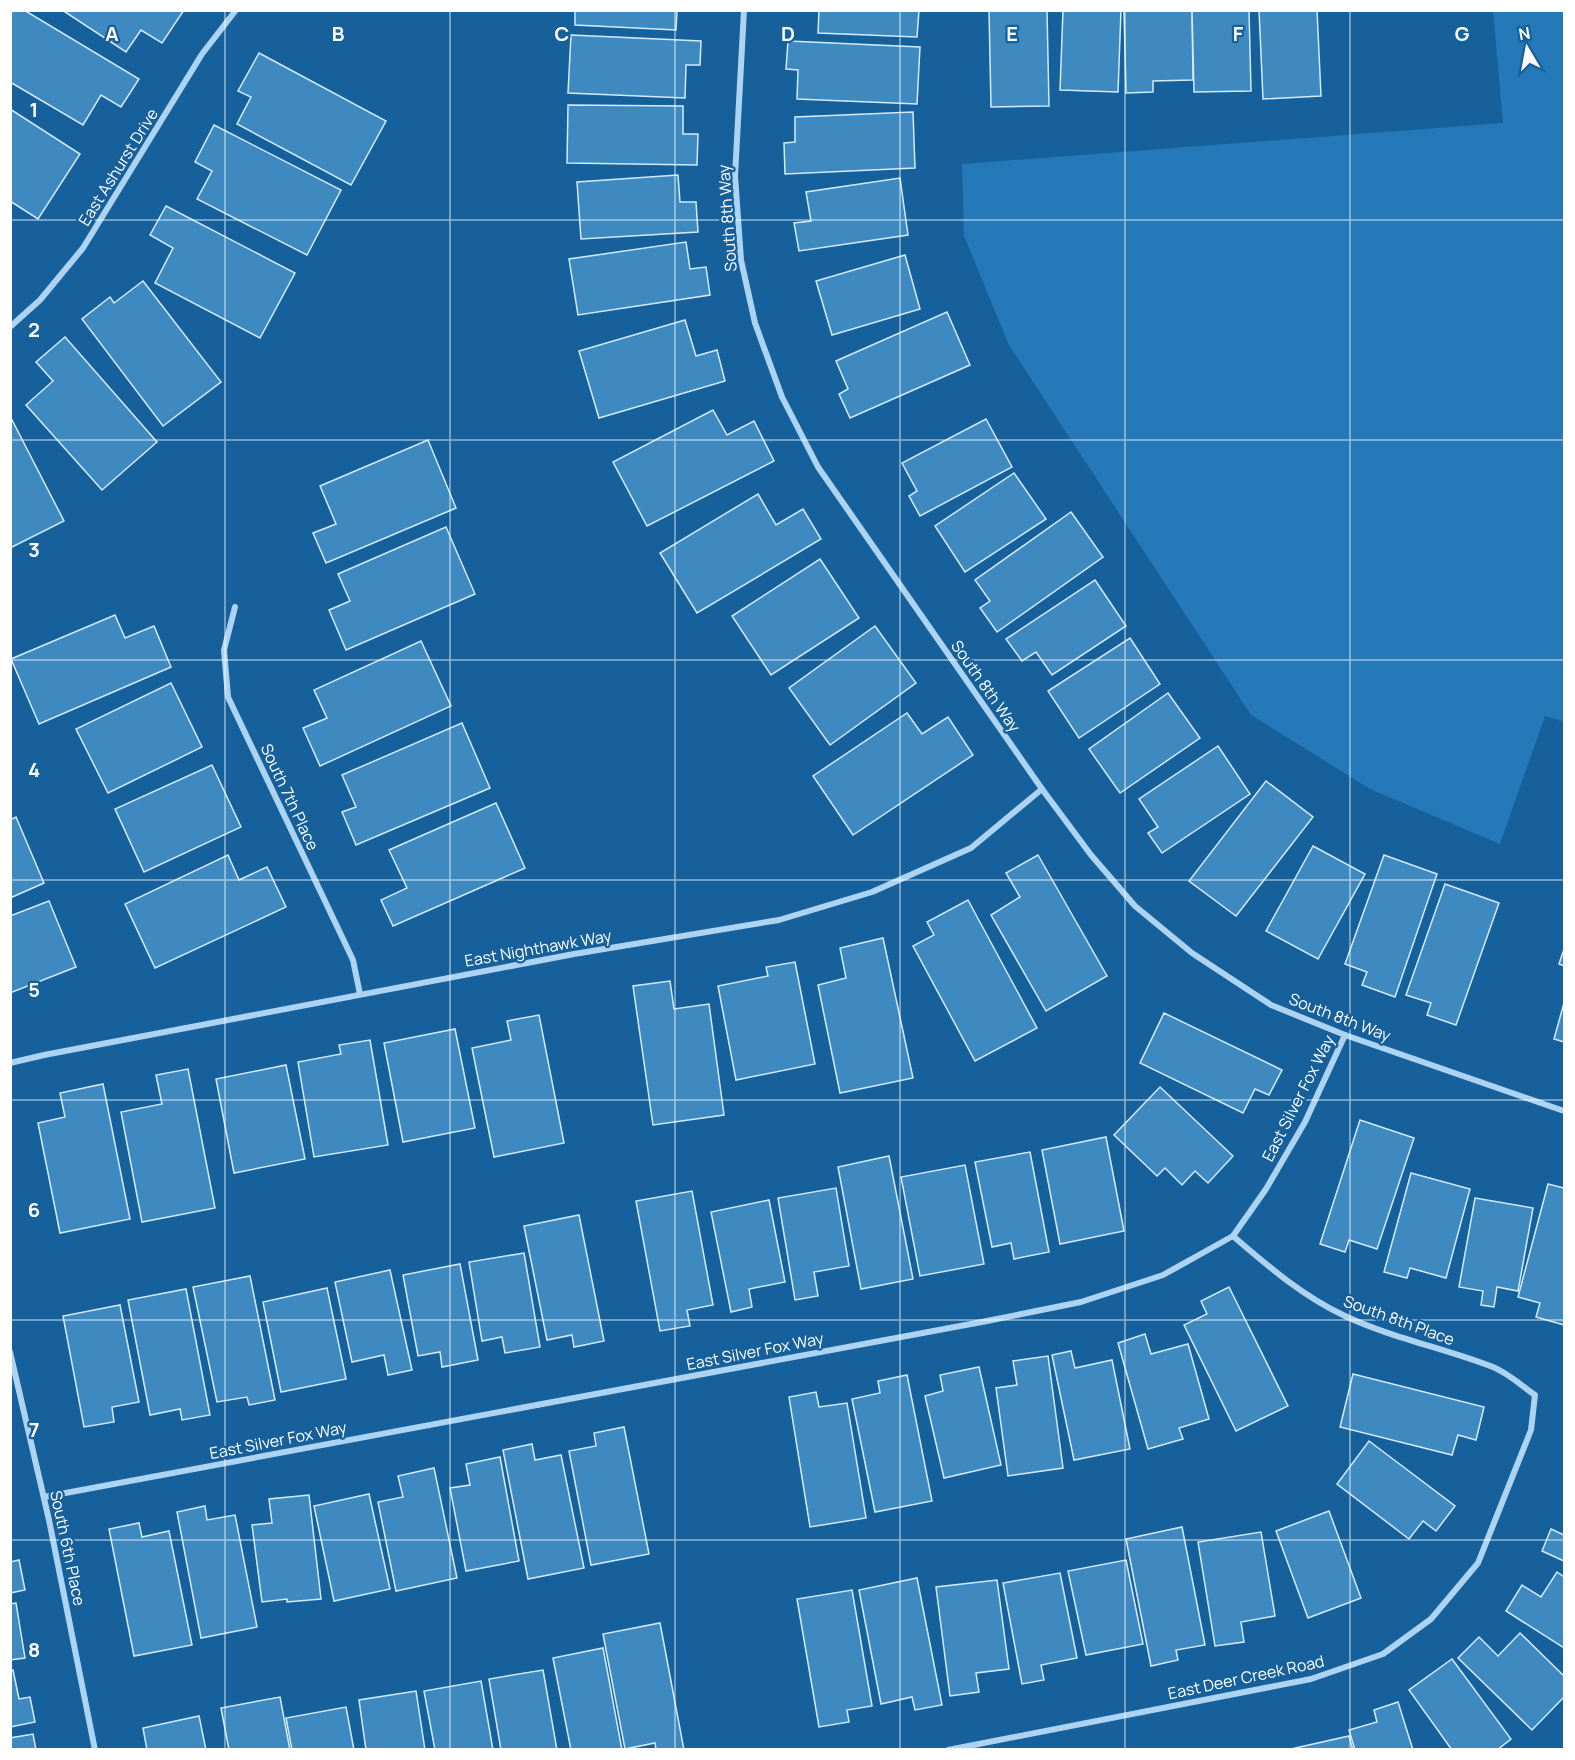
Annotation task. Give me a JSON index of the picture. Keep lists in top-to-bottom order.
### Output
{
  "streets": {
    "street": [
      "East Ashurst Drive",
      "South 8th Way",
      "South 7th Place",
      "East Nighthawk Way",
      "East Silver Fox Way",
      "South 8th Place",
      "South 6th Place",
      "East Deer Creek Road"
    ]
  },
  "crossings": [
    ["South 8th Way", "East Nighthawk Way"],
    ["South 8th Way", "East Silver Fox Way"],
    ["South 7th Place", "East Nighthawk Way"],
    ["East Silver Fox Way", "South 8th Place"],
    ["East Silver Fox Way", "South 6th Place"],
    ["South 8th Place", "East Deer Creek Road"]
  ],
  "north": "top",
  "grid": {
    "columns": [
      "A",
      "B",
      "C",
      "D",
      "E",
      "F",
      "G"
    ],
    "rows": [
      "1",
      "2",
      "3",
      "4",
      "5",
      "6",
      "7",
      "8"
    ]
  }
}
